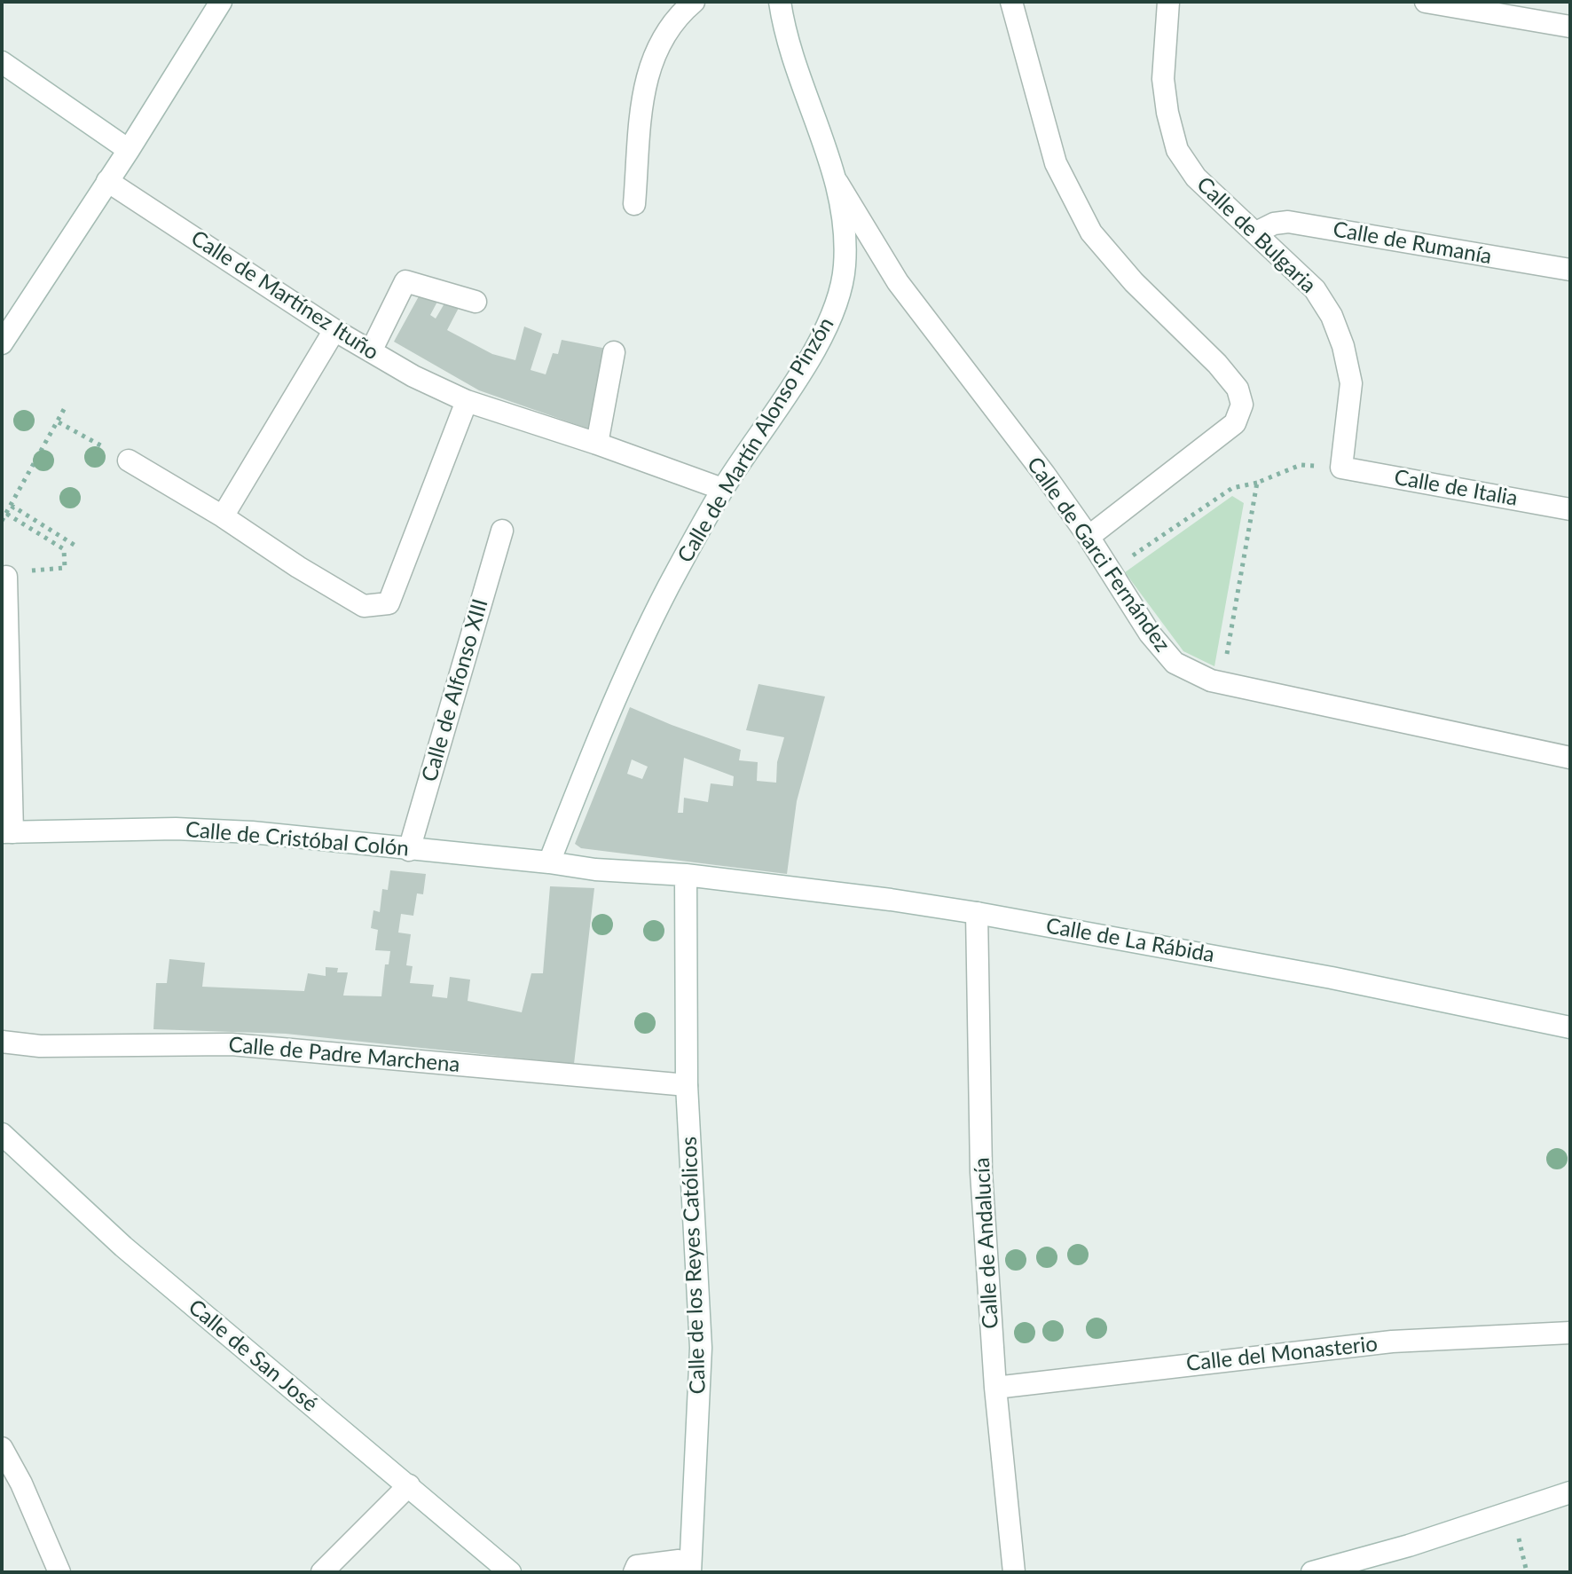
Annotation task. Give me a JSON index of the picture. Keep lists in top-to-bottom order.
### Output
{
  "streets": {
    "street": [
      "Calle de Bulgaria",
      "Calle de Rumanía",
      "Calle de Martínez Ituño",
      "Calle de Martín Alonso Pinzón",
      "Calle de Italia",
      "Calle de Garci Fernández",
      "Calle de Alfonso XIII",
      "Calle de Cristóbal Colón",
      "Calle de La Rábida",
      "Calle de Padre Marchena",
      "Calle de Andalucía",
      "Calle de los Reyes Católicos",
      "Calle del Monasterio",
      "Calle de San José"
    ]
  },
  "crossings": [
    ["Calle de Bulgaria", "Calle de Rumanía"],
    ["Calle de Bulgaria", "Calle de Italia"],
    ["Calle de Martínez Ituño", "Calle de Martín Alonso Pinzón"],
    ["Calle de Martín Alonso Pinzón", "Calle de Garci Fernández"],
    ["Calle de Martín Alonso Pinzón", "Calle de Cristóbal Colón"],
    ["Calle de Alfonso XIII", "Calle de Cristóbal Colón"],
    ["Calle de Cristóbal Colón", "Calle de La Rábida"],
    ["Calle de Cristóbal Colón", "Calle de los Reyes Católicos"],
    ["Calle de La Rábida", "Calle de Andalucía"],
    ["Calle de La Rábida", "Calle de los Reyes Católicos"],
    ["Calle de Padre Marchena", "Calle de los Reyes Católicos"],
    ["Calle de Andalucía", "Calle del Monasterio"]
  ]
}
